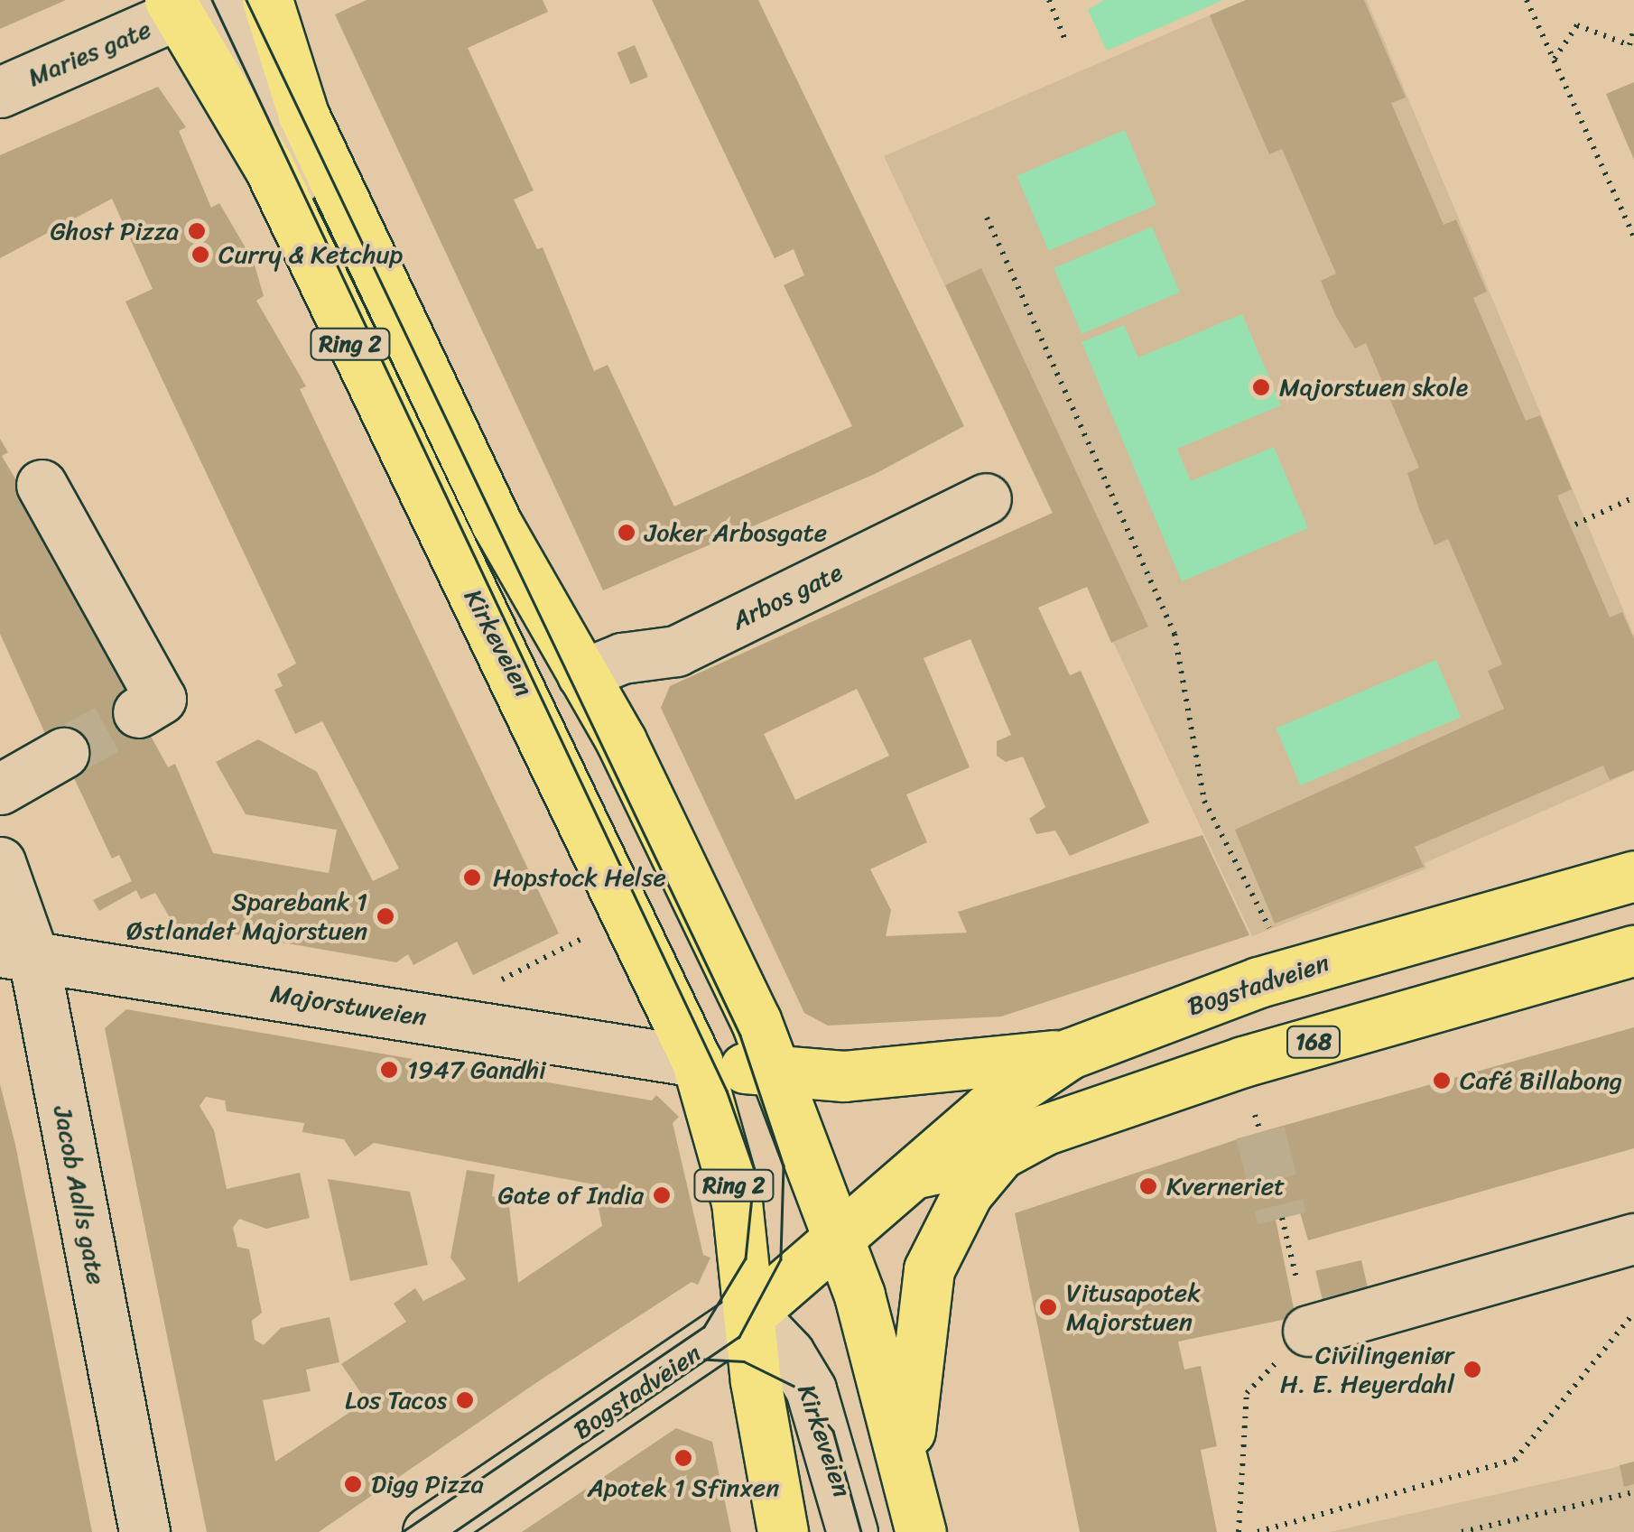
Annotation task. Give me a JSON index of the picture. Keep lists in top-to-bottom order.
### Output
{
  "streets": {
    "main road": [
      "Ring 2",
      "Kirkeveien",
      "Bogstadveien",
      "168"
    ],
    "street": [
      "Maries gate",
      "Arbos gate",
      "Majorstuveien",
      "Jacob Aalls gate"
    ]
  },
  "crossings": [
    ["Maries gate", "Kirkeveien"],
    ["Ring 2", "Kirkeveien"],
    ["Ring 2", "Bogstadveien"],
    ["Arbos gate", "Kirkeveien"],
    ["Kirkeveien", "Bogstadveien"],
    ["Kirkeveien", "Majorstuveien"],
    ["Kirkeveien", "168"],
    ["Bogstadveien", "168"],
    ["Majorstuveien", "168"],
    ["Majorstuveien", "Jacob Aalls gate"]
  ],
  "places": [
    "Ghost Pizza",
    "Curry & Ketchup",
    "Majorstuen skole",
    "Joker Arbosgate",
    "Hopstock Helse",
    "Sparebank 1 Østlandet Majorstuen",
    "1947 Gandhi",
    "Café Billabong",
    "Kverneriet",
    "Gate of India",
    "Vitusapotek Majorstuen",
    "Civilingeniør H. E. Heyerdahl",
    "Los Tacos",
    "Apotek 1 Sfinxen",
    "Digg Pizza"
  ]
}
